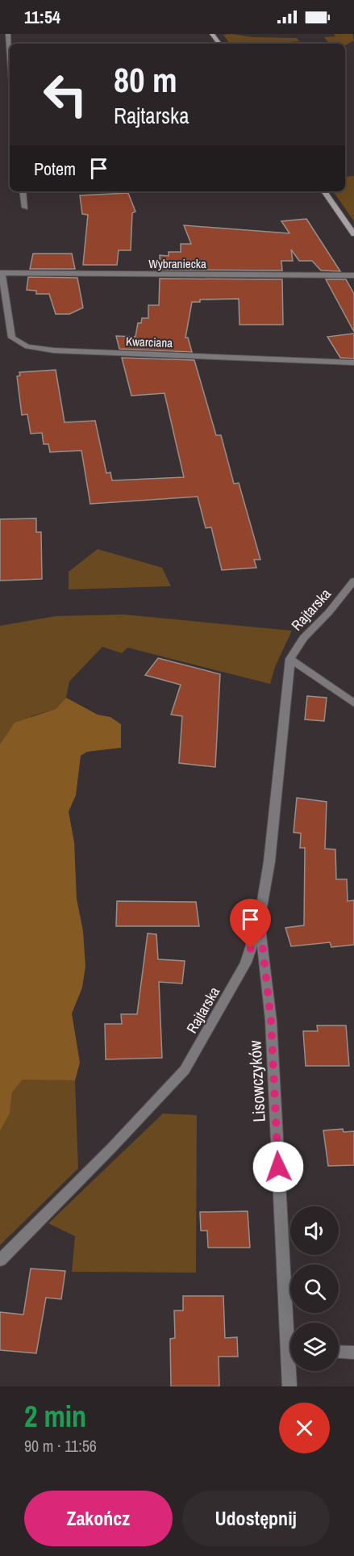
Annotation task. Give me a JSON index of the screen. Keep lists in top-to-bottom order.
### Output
{
  "streets": {
    "street": [
      "Wybraniecka",
      "Kwarciana",
      "Rajtarska",
      "Lisowczyków"
    ]
  },
  "crossings": [
    ["Wybraniecka", "Kwarciana"],
    ["Rajtarska", "Lisowczyków"]
  ],
  "page": {
    "status": "11:54",
    "turn": ["80 m", "Rajtarska"],
    "then": "Potem",
    "heading": ["2 min", "90 m · 11:56"],
    "buttons": ["Zakończ", "Udostępnij"]
  }
}
